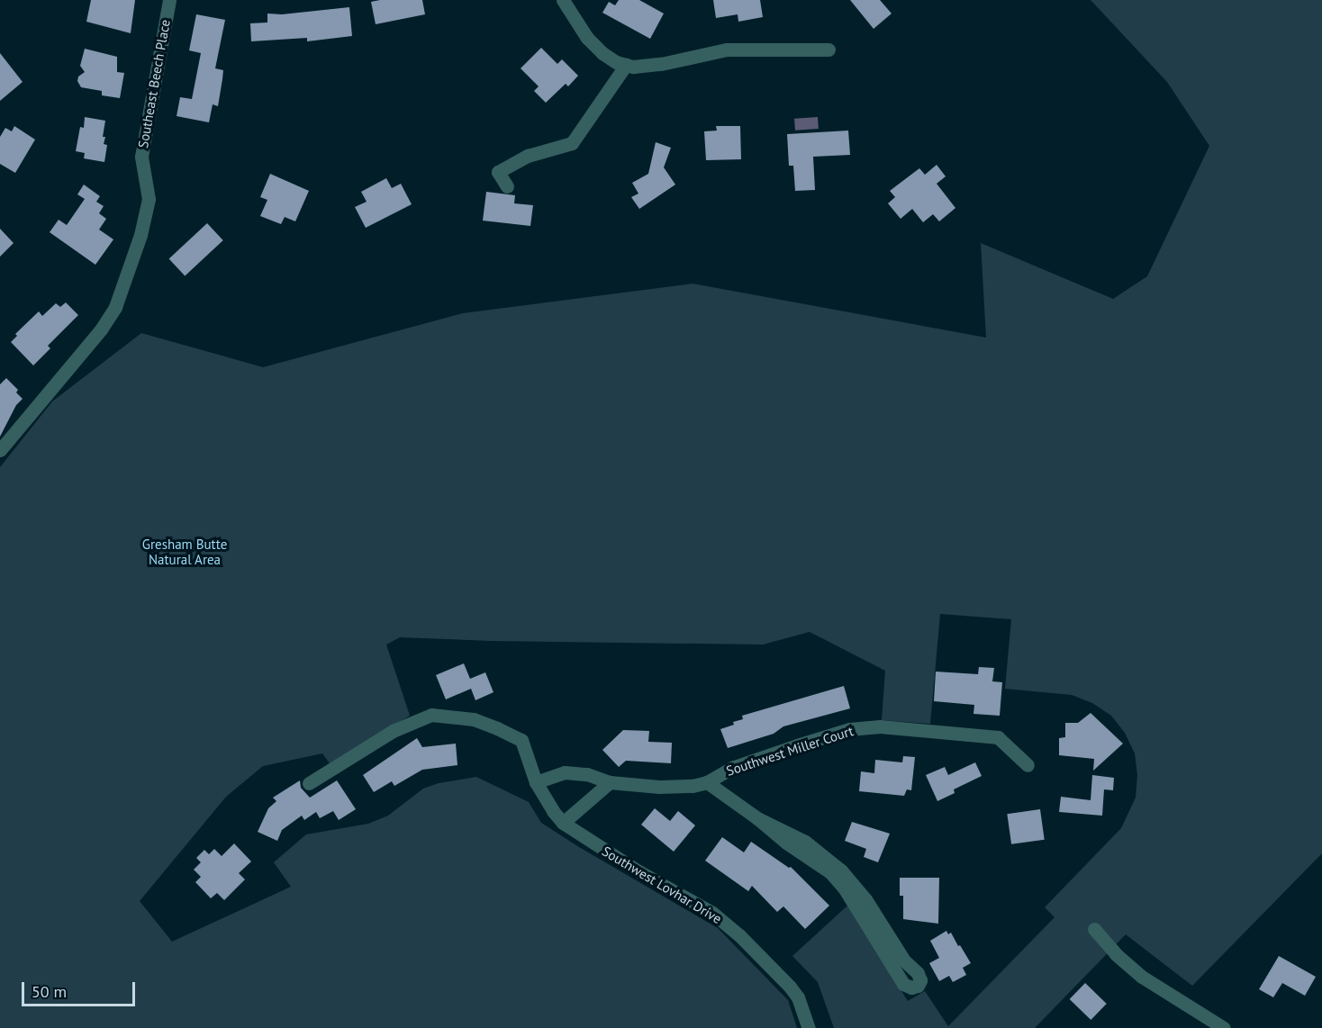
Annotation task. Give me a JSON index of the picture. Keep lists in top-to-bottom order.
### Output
{
  "streets": {
    "street": ["Southeast Beech Place", "Southwest Miller Court", "Southwest Lovhar Drive"]
  },
  "crossings": [
    ["Southwest Miller Court", "Southwest Lovhar Drive"]
  ],
  "parks": ["Gresham Butte Natural Area"],
  "scale_bar": "50 m"
}
